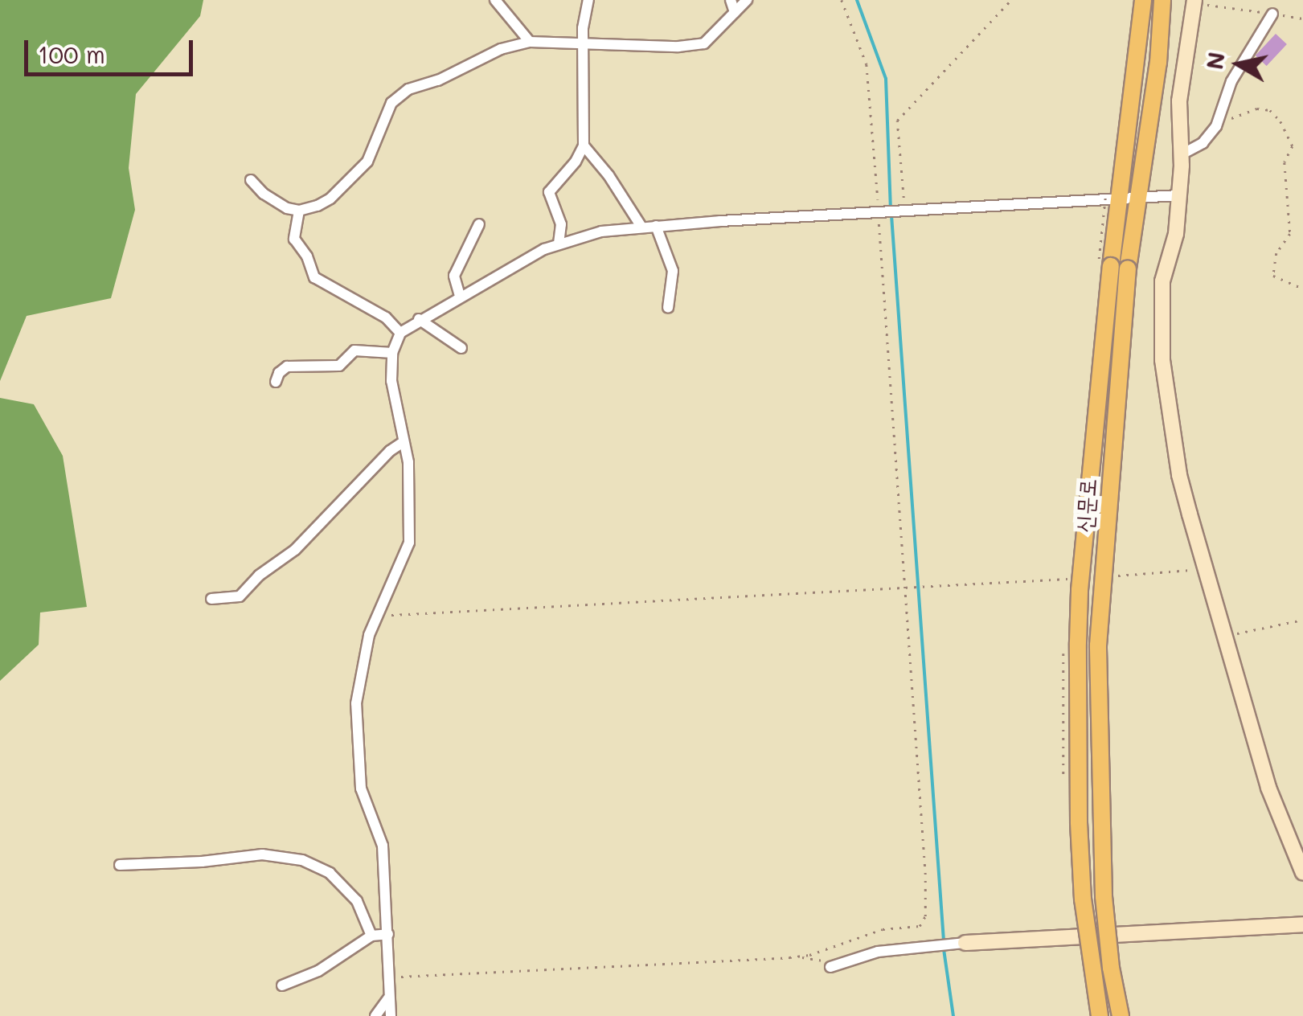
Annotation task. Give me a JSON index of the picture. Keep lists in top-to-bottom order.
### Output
{
  "streets": {
    "main road": ["신문로"]
  },
  "scale_bar": "100 m",
  "north": "left"
}
